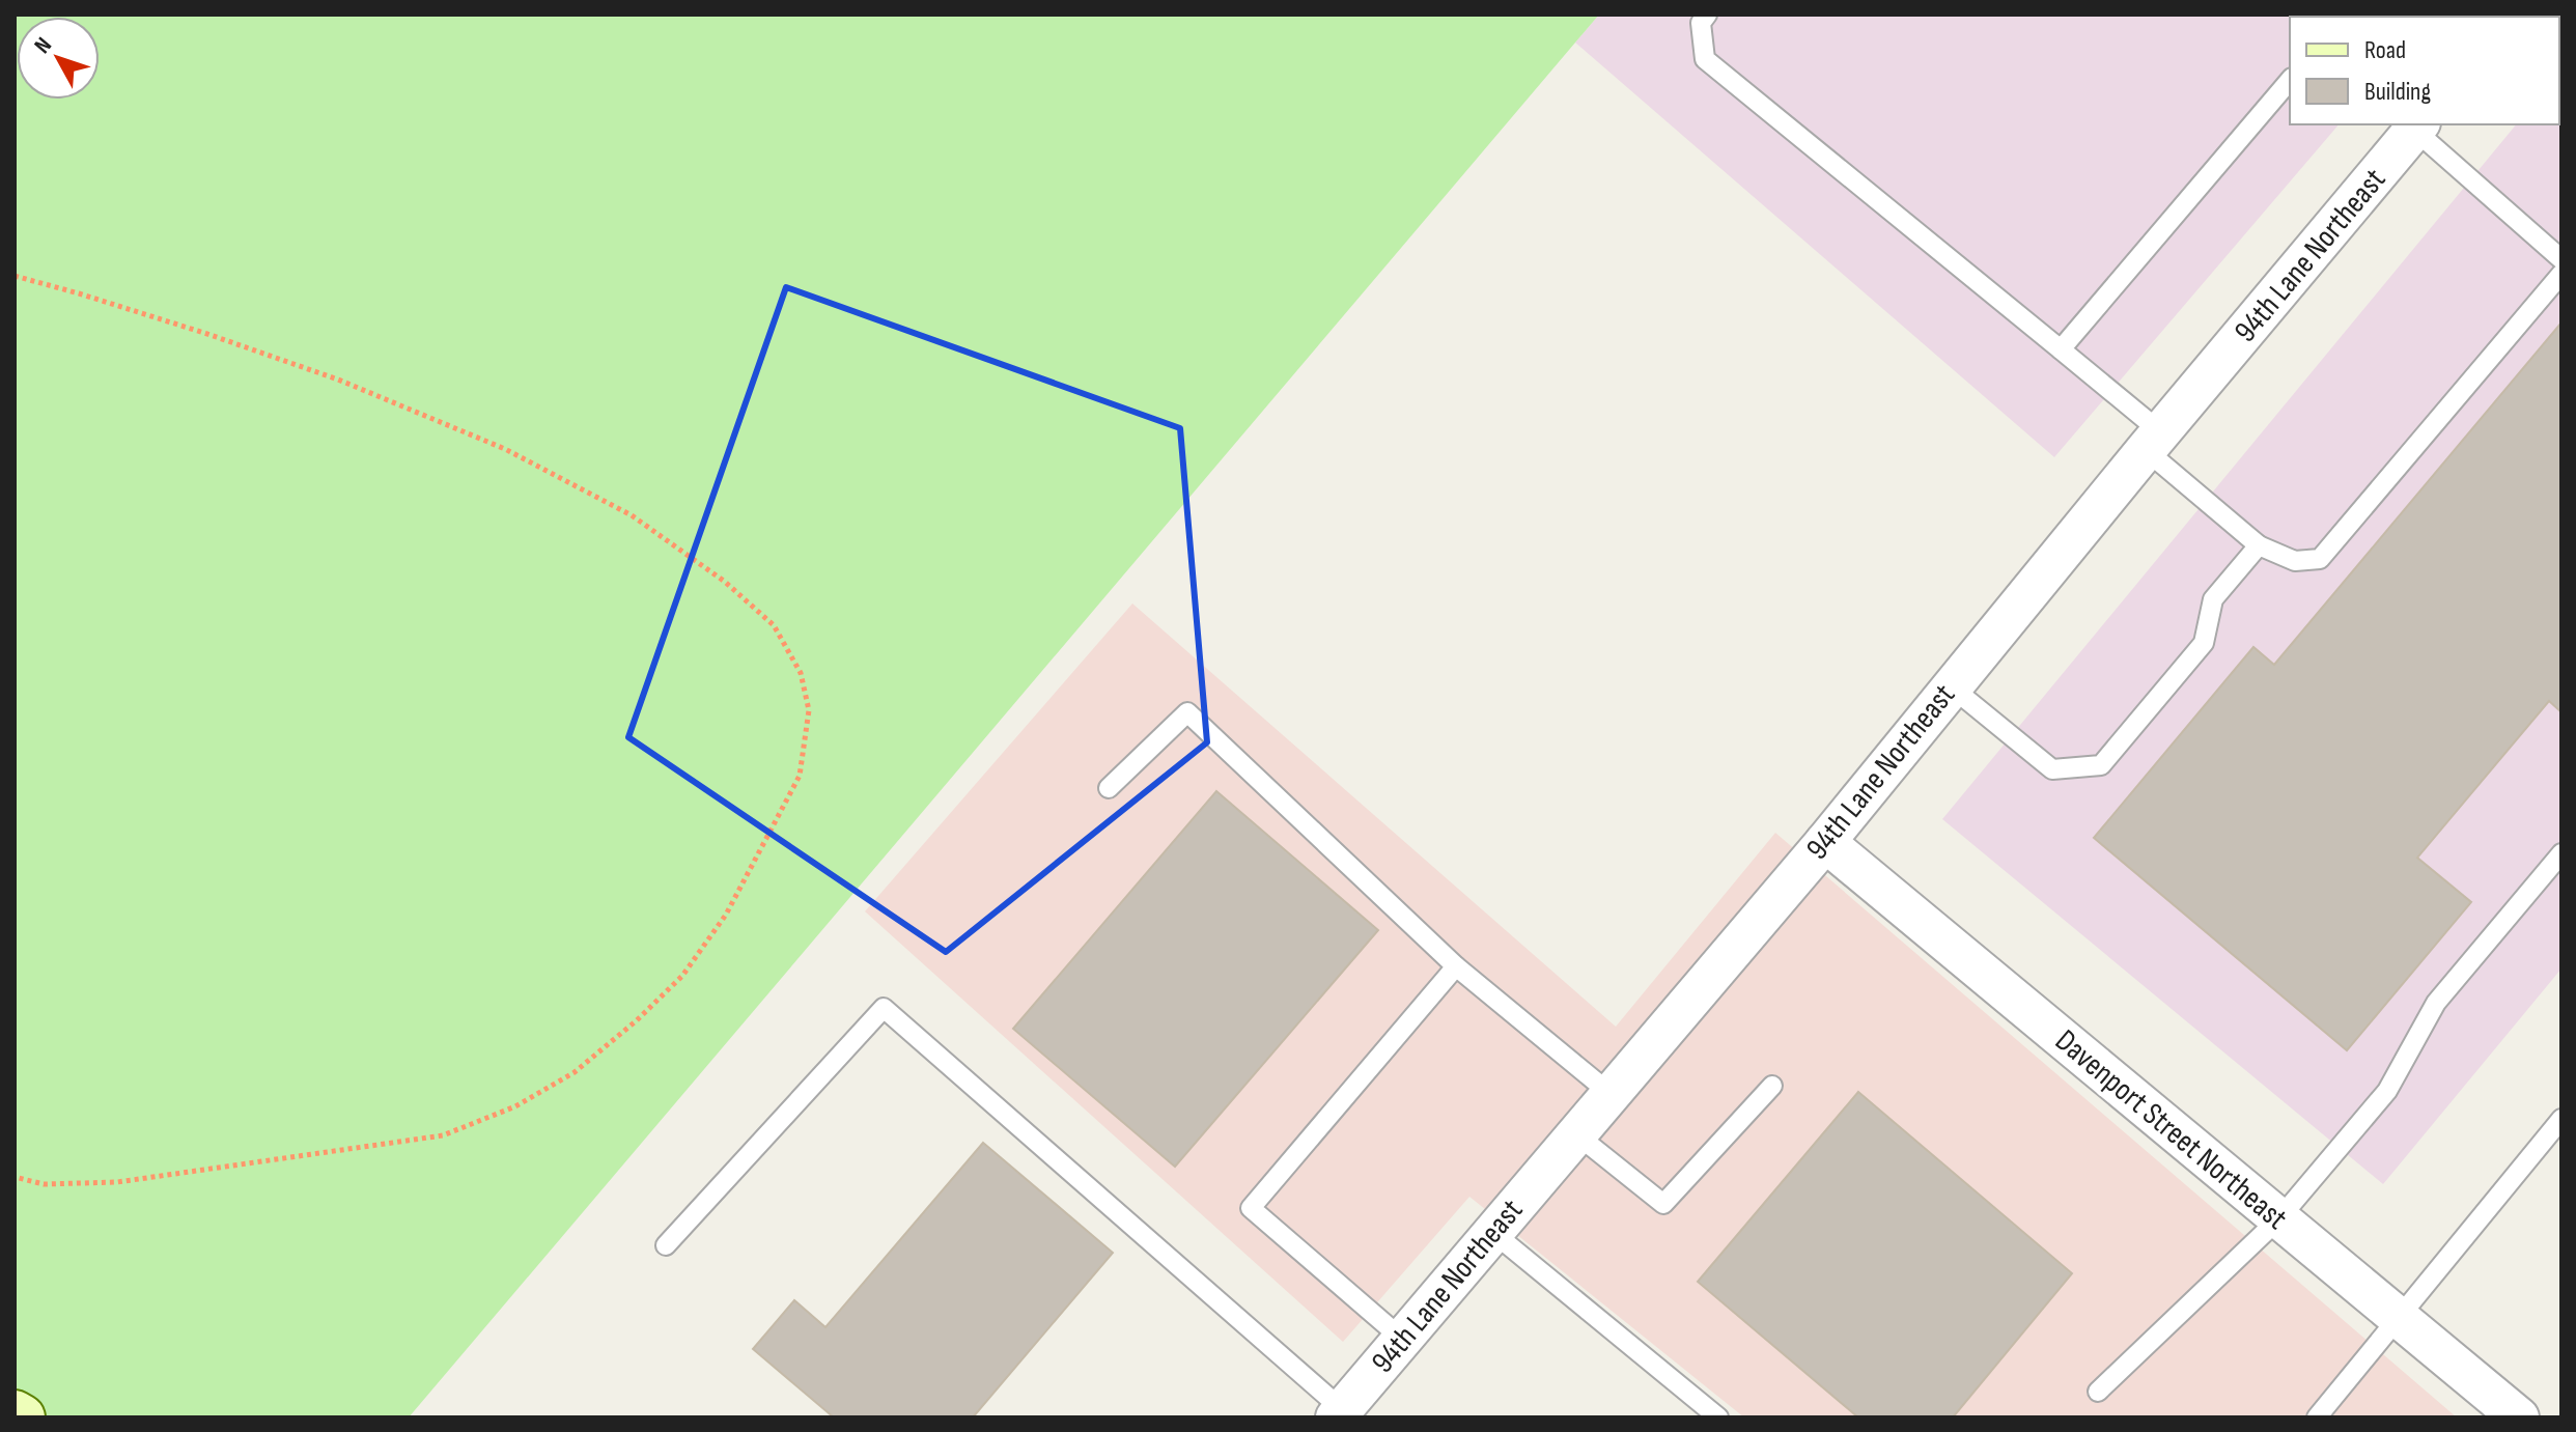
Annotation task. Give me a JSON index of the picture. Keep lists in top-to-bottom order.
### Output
{
  "streets": {
    "street": ["94th Lane Northeast", "Davenport Street Northeast"]
  },
  "crossings": [
    ["94th Lane Northeast", "Davenport Street Northeast"]
  ],
  "legend": ["Road", "Building"],
  "north": "top left"
}
